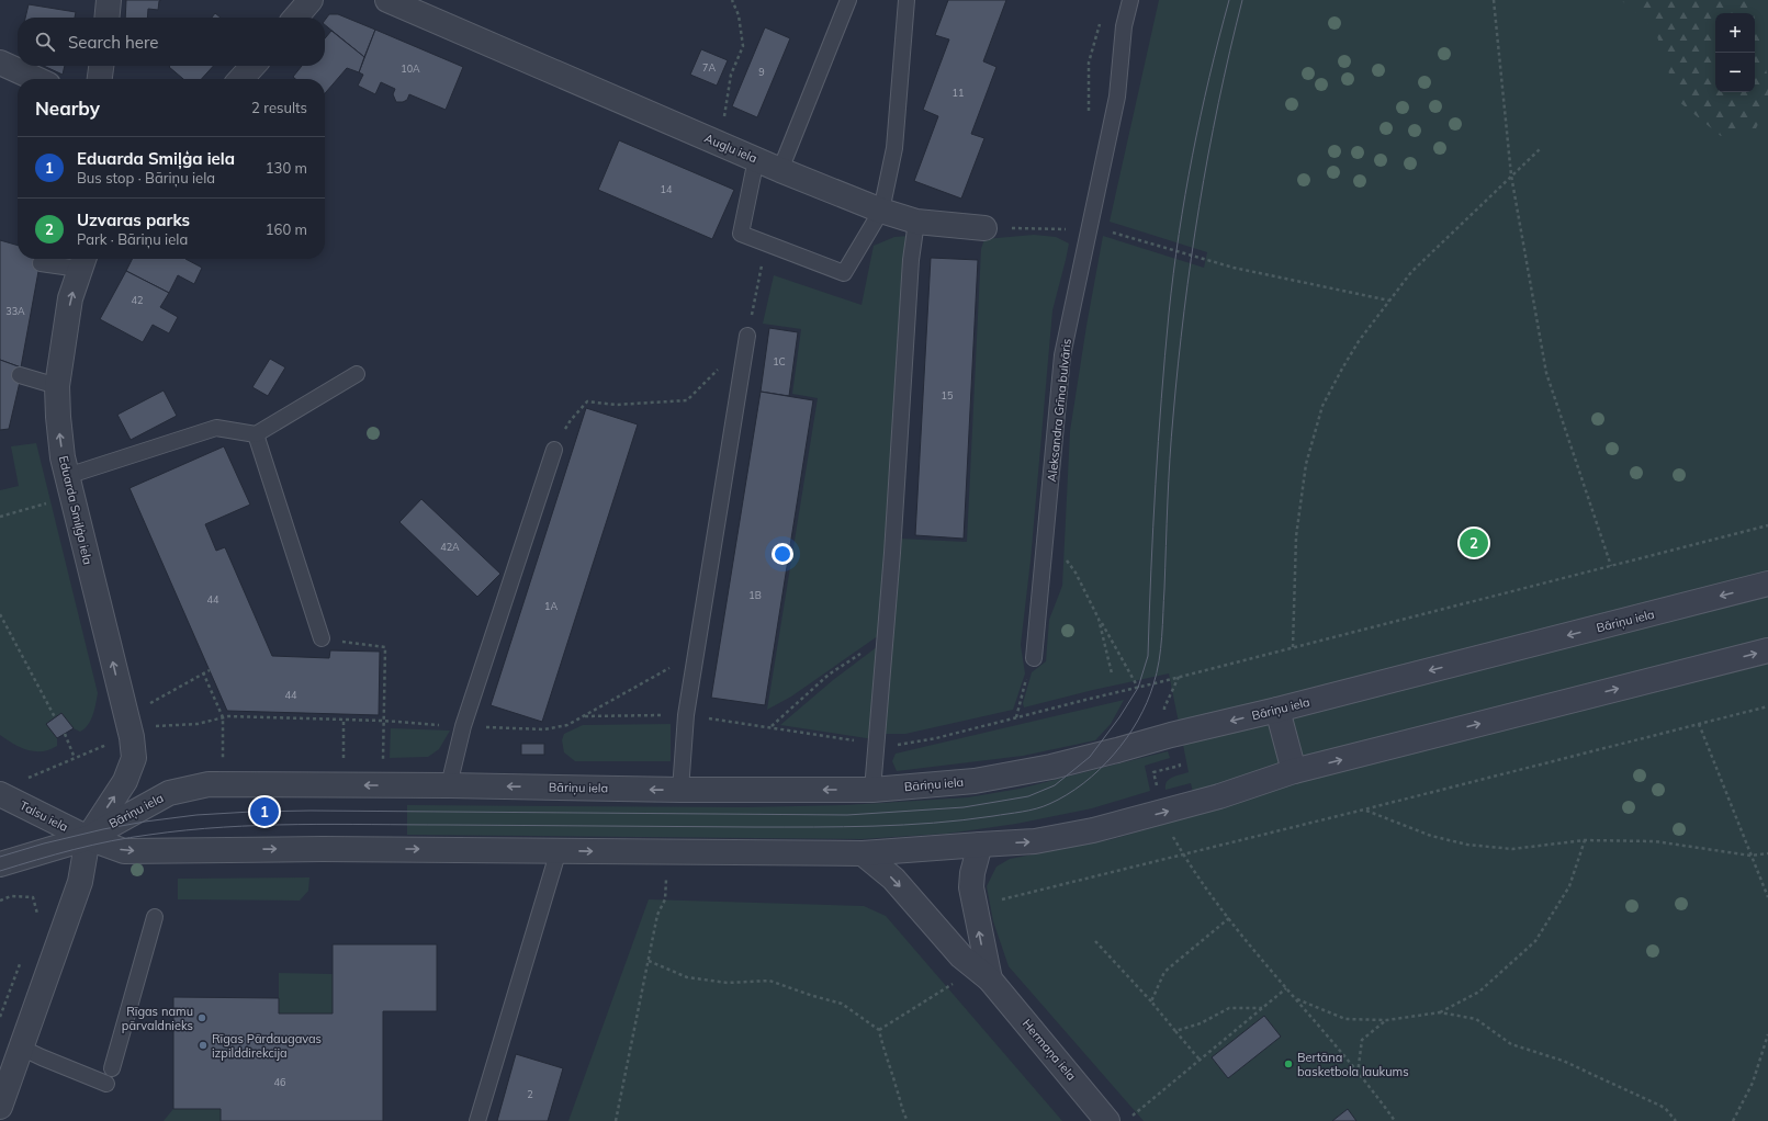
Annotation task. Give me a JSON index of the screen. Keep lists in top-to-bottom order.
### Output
{
  "streets": {
    "street": [
      "Augļu iela",
      "Eduarda Smiļģa iela",
      "Bāriņu iela",
      "Talsu iela",
      "Hermaņa iela"
    ],
    "lane": ["Aleksandra Grīna bulvāris"]
  },
  "crossings": [
    ["Eduarda Smiļģa iela", "Bāriņu iela"],
    ["Eduarda Smiļģa iela", "Talsu iela"],
    ["Bāriņu iela", "Talsu iela"],
    ["Bāriņu iela", "Hermaņa iela"]
  ],
  "one_way": ["Eduarda Smiļģa iela"],
  "places": ["Rīgas namu pārvaldnieks", "Rīgas Pārdaugavas izpilddirekcija", "Bertāna basketbola laukums"],
  "house_numbers": [
    "7A",
    "10A",
    "9",
    "11",
    "14",
    "42",
    "33A",
    "1C",
    "15",
    "42A",
    "1B",
    "44",
    "1A",
    "44",
    "46",
    "2"
  ],
  "page": {
    "map_buttons": ["+", "−"],
    "search": "Search here",
    "heading": ["Nearby", "2 results"],
    "list": [
      {
        "mark": "1",
        "name": "Eduarda Smiļģa iela",
        "note": "Bus stop · Bāriņu iela",
        "value": "130 m"
      },
      {
        "mark": "2",
        "name": "Uzvaras parks",
        "note": "Park · Bāriņu iela",
        "value": "160 m"
      }
    ],
    "pins": ["2", "1"]
  }
}
